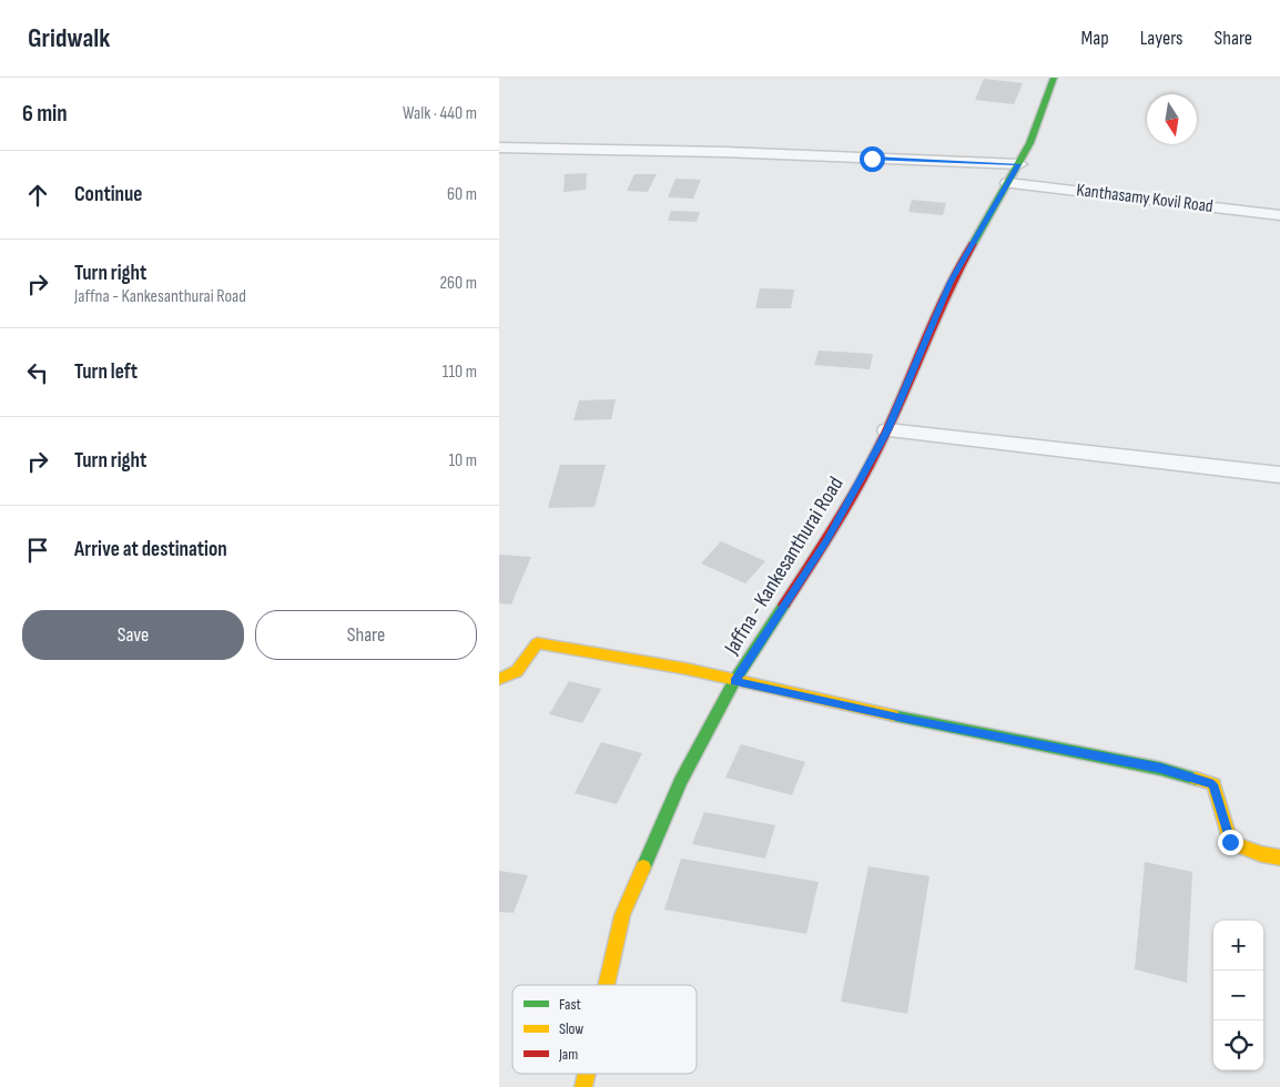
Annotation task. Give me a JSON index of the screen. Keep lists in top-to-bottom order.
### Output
{
  "streets": {
    "main road": ["Jaffna - Kankesanthurai Road"],
    "street": ["Kanthasamy Kovil Road"]
  },
  "crossings": [
    ["Kanthasamy Kovil Road", "Jaffna - Kankesanthurai Road"]
  ],
  "legend": ["Fast", "Slow", "Jam"],
  "north": "bottom",
  "page": {
    "header": "Gridwalk",
    "nav": ["Map", "Layers", "Share"],
    "heading": ["6 min", "Walk · 440 m"],
    "list": [
      ["Continue", "60 m"],
      ["Turn right", "Jaffna - Kankesanthurai Road", "260 m"],
      ["Turn left", "110 m"],
      ["Turn right", "10 m"],
      "Arrive at destination"
    ],
    "buttons": ["Save", "Share"],
    "map_buttons": ["+", "−"]
  }
}
